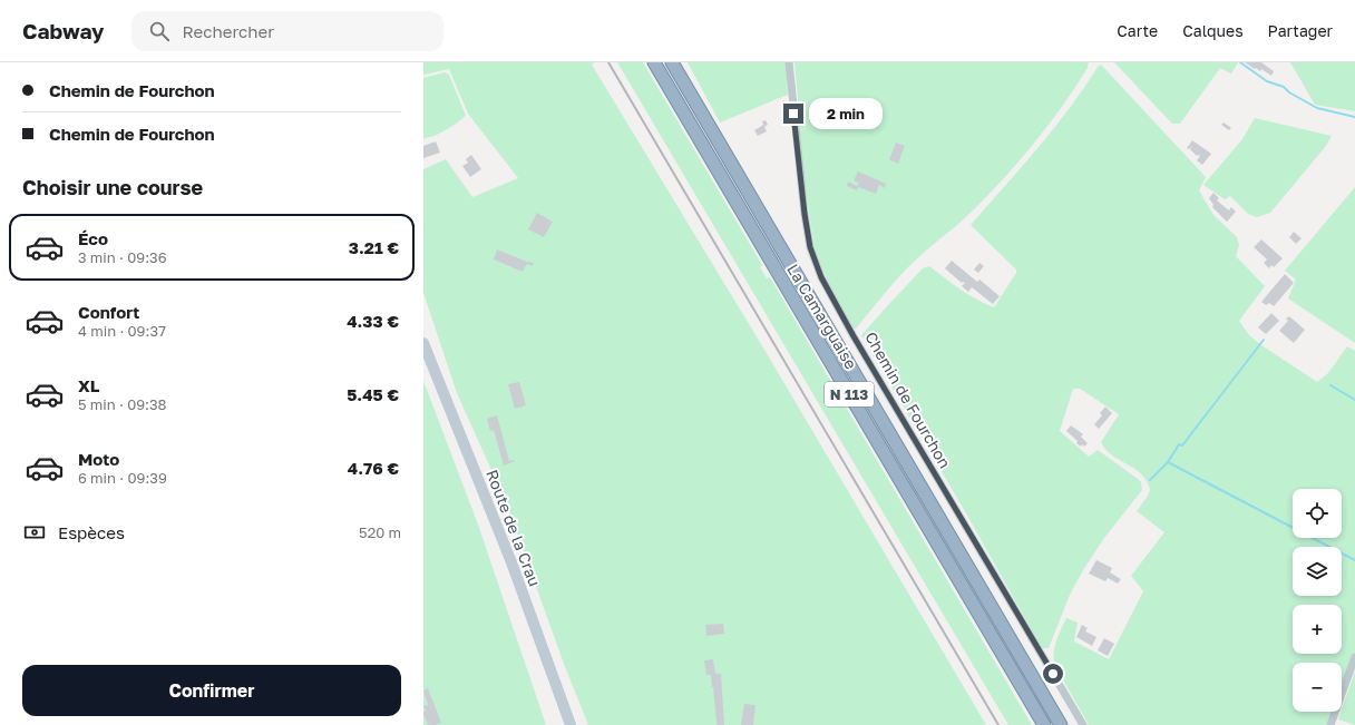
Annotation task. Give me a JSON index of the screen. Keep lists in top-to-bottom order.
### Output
{
  "streets": {
    "highway": ["La Camarguaise", "N 113"],
    "main road": ["Route de la Crau"],
    "street": ["Chemin de Fourchon"]
  },
  "page": {
    "header": "Cabway",
    "search": "Rechercher",
    "nav": ["Carte", "Calques", "Partager"],
    "banner": ["Chemin de Fourchon", "Chemin de Fourchon"],
    "bubble": "2 min",
    "heading": "Choisir une course",
    "list": [
      {
        "name": "Éco",
        "note": "3 min · 09:36",
        "value": "3.21 €"
      },
      {
        "name": "Confort",
        "note": "4 min · 09:37",
        "value": "4.33 €"
      },
      {
        "name": "XL",
        "note": "5 min · 09:38",
        "value": "5.45 €"
      },
      {
        "name": "Moto",
        "note": "6 min · 09:39",
        "value": "4.76 €"
      }
    ],
    "map_buttons": ["+", "−"],
    "pay": ["Espèces", "520 m"],
    "buttons": "Confirmer"
  }
}
